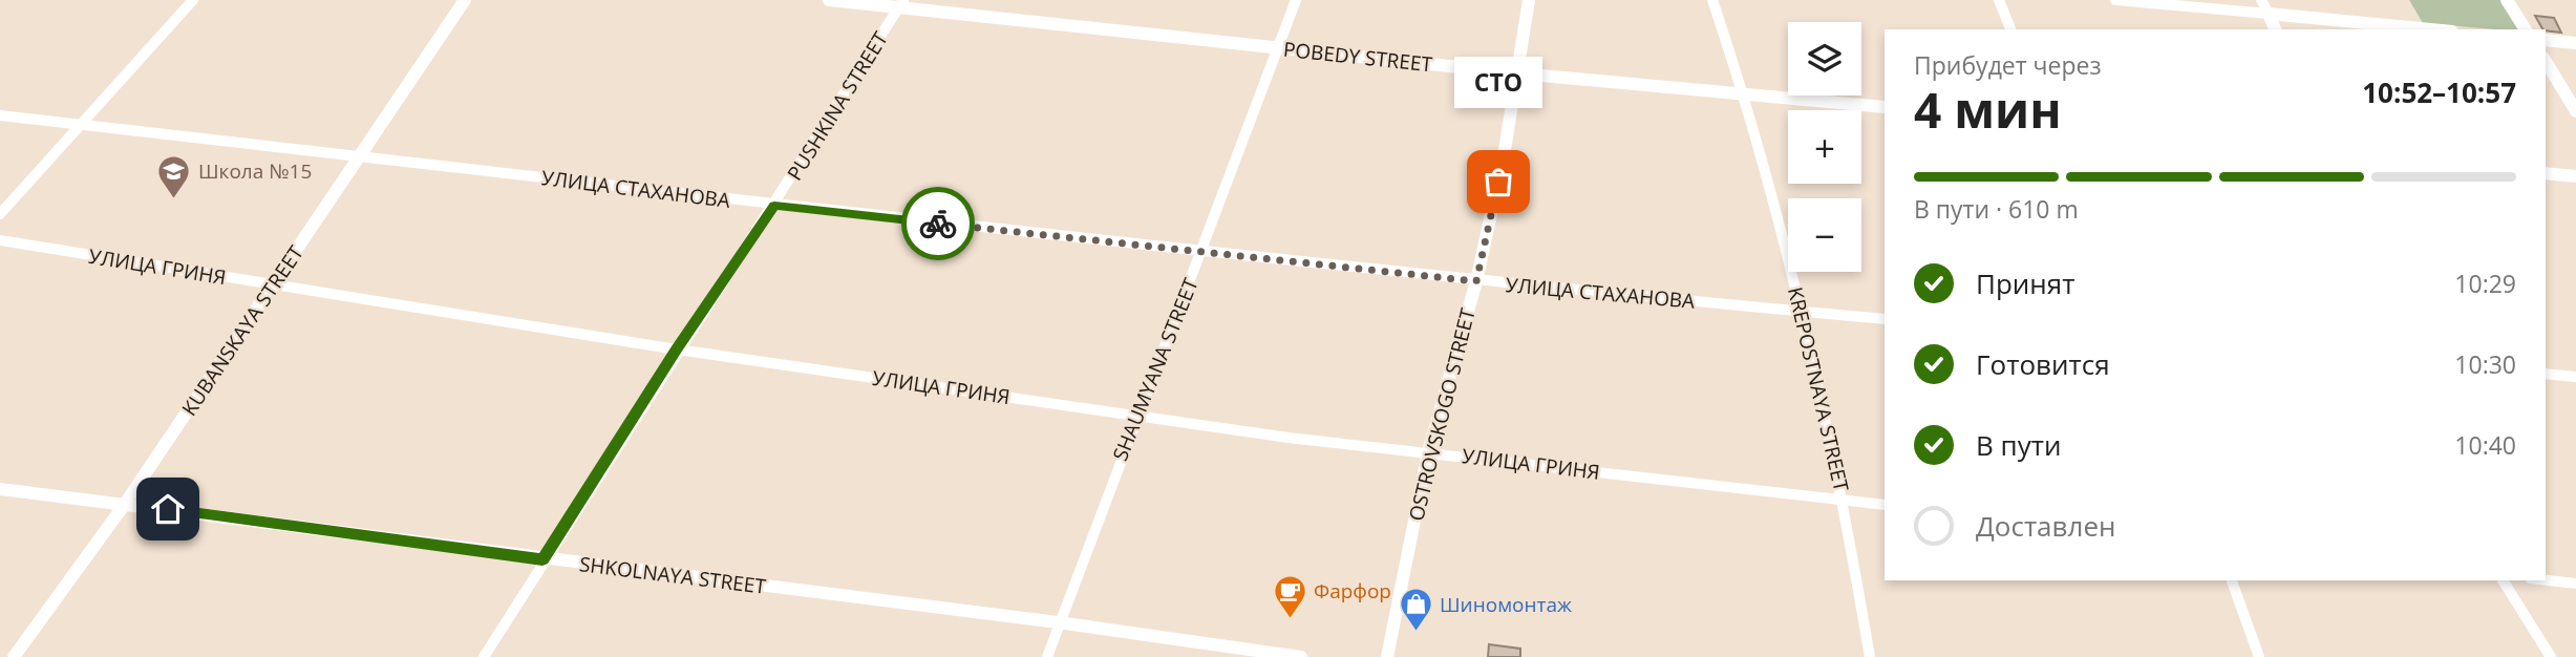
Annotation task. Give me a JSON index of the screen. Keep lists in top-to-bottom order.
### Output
{
  "streets": {
    "street": [
      "POBEDY STREET",
      "PUSHKINA STREET",
      "УЛИЦА СТАХАНОВА",
      "УЛИЦА ГРИНЯ",
      "KUBANSKAYA STREET",
      "SHAUMYANA STREET",
      "KREPOSTNAYA STREET",
      "OSTROVSKOGO STREET",
      "SHKOLNAYA STREET"
    ]
  },
  "crossings": [
    ["POBEDY STREET", "PUSHKINA STREET"],
    ["POBEDY STREET", "SHAUMYANA STREET"],
    ["POBEDY STREET", "KREPOSTNAYA STREET"],
    ["POBEDY STREET", "OSTROVSKOGO STREET"],
    ["PUSHKINA STREET", "УЛИЦА СТАХАНОВА"],
    ["PUSHKINA STREET", "УЛИЦА ГРИНЯ"],
    ["PUSHKINA STREET", "SHKOLNAYA STREET"],
    ["УЛИЦА СТАХАНОВА", "KUBANSKAYA STREET"],
    ["УЛИЦА СТАХАНОВА", "SHAUMYANA STREET"],
    ["УЛИЦА СТАХАНОВА", "KREPOSTNAYA STREET"],
    ["УЛИЦА СТАХАНОВА", "OSTROVSKOGO STREET"],
    ["УЛИЦА ГРИНЯ", "KUBANSKAYA STREET"],
    ["УЛИЦА ГРИНЯ", "SHAUMYANA STREET"],
    ["УЛИЦА ГРИНЯ", "KREPOSTNAYA STREET"],
    ["УЛИЦА ГРИНЯ", "OSTROVSKOGO STREET"],
    ["KUBANSKAYA STREET", "SHKOLNAYA STREET"],
    ["SHAUMYANA STREET", "SHKOLNAYA STREET"]
  ],
  "places": {
    "other": ["СТО"],
    "school or university": ["Школа №15"],
    "cafe": ["Фарфор"],
    "shop": ["Шиномонтаж"]
  },
  "page": {
    "map_buttons": ["+", "−"],
    "heading": ["4 мин", "Прибудет через", "10:52–10:57"],
    "bubble": "СТО",
    "bar": "В пути · 610 m",
    "list": [
      ["Принят", "10:29"],
      ["Готовится", "10:30"],
      ["В пути", "10:40"],
      "Доставлен"
    ]
  }
}
